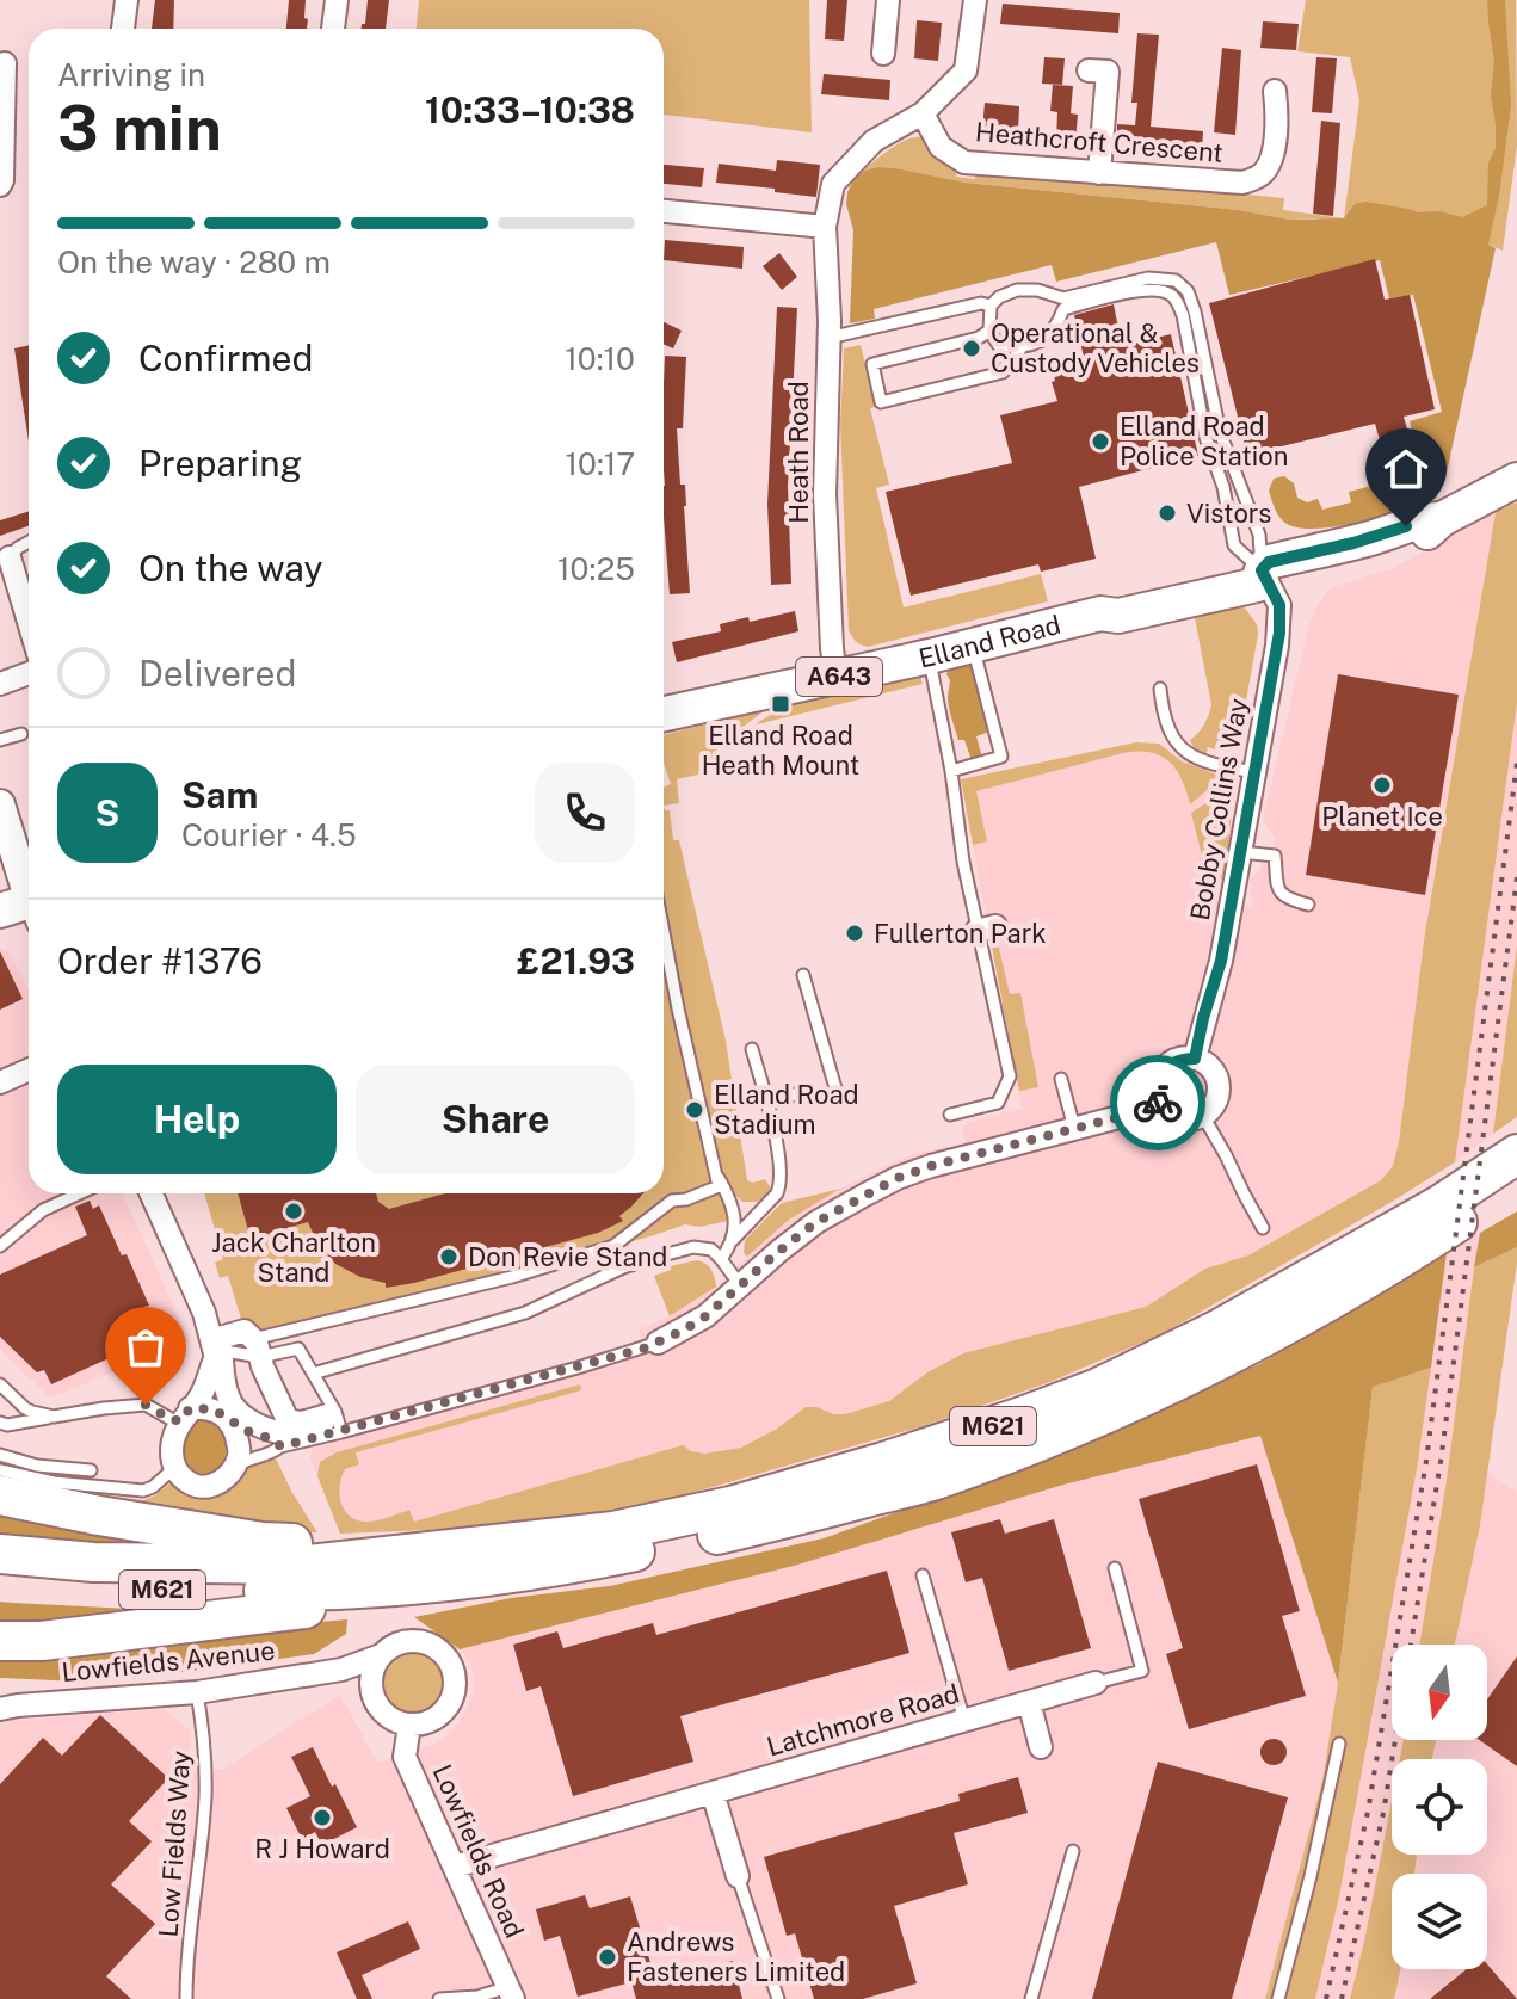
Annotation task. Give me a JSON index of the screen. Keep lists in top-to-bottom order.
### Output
{
  "streets": {
    "highway": ["M621"],
    "main road": ["Elland Road", "A643"],
    "street": [
      "Heathcroft Crescent",
      "Heath Road",
      "Bobby Collins Way",
      "Lowfields Avenue",
      "Latchmore Road",
      "Lowfields Road"
    ],
    "lane": ["Low Fields Way"]
  },
  "crossings": [
    ["Heathcroft Crescent", "Heath Road"],
    ["Heath Road", "Elland Road"],
    ["Elland Road", "Bobby Collins Way"],
    ["Lowfields Avenue", "Low Fields Way"],
    ["Lowfields Avenue", "Lowfields Road"],
    ["Latchmore Road", "Lowfields Road"]
  ],
  "places": {
    "other": [
      "Operational & Custody Vehicles",
      "Elland Road Police Station",
      "Vistors",
      "Planet Ice",
      "Fullerton Park",
      "Elland Road Stadium",
      "Jack Charlton Stand",
      "Don Revie Stand",
      "R J Howard",
      "Andrews Fasteners Limited"
    ],
    "transit": ["Elland Road Heath Mount"]
  },
  "north": "bottom",
  "page": {
    "heading": ["3 min", "Arriving in", "10:33–10:38"],
    "panel": [
      "Sam",
      "Courier · 4.5",
      "Order #1376",
      "£21.93"
    ],
    "bar": "On the way · 280 m",
    "list": [
      ["Confirmed", "10:10"],
      ["Preparing", "10:17"],
      ["On the way", "10:25"],
      "Delivered"
    ],
    "round": "S",
    "buttons": ["Help", "Share"]
  }
}
